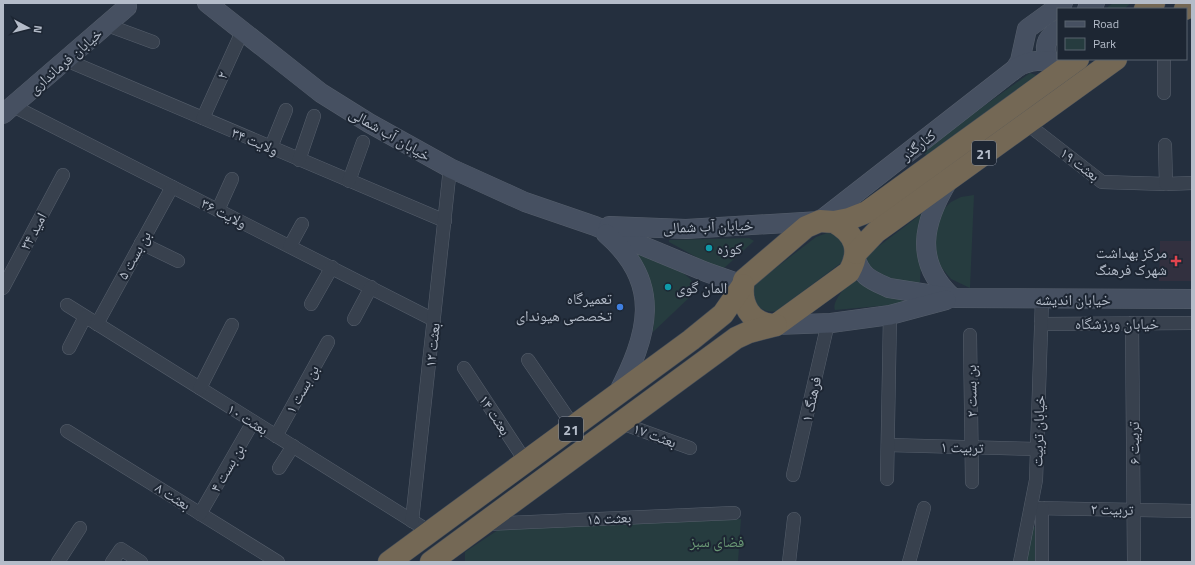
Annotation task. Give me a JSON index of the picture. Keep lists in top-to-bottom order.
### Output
{
  "streets": {
    "highway": ["21"],
    "main road": [
      "خیابان فرمانداری",
      "خیابان آب شمالی",
      "کنارگذر",
      "خیابان اندیشه"
    ],
    "street": [
      "۲",
      "ولایت ۳۴",
      "بعثت ۱۹",
      "ولایت ۳۶",
      "امید ۳۴",
      "بن بست ۵",
      "خیابان ورزشگاه",
      "بعثت ۱۲",
      "بن بست ۱",
      "بن بست ۲",
      "فرهنگ ۱",
      "بعثت ۱۴",
      "بعثت ۱۰",
      "خیابان تربیت",
      "بعثت ۱۷",
      "تربیت ۶",
      "تربیت ۱",
      "بن بست ۴",
      "بعثت ۸",
      "تربیت ۲",
      "بعثت ۱۵"
    ]
  },
  "crossings": [
    ["خیابان فرمانداری", "ولایت ۳۴"],
    ["خیابان فرمانداری", "ولایت ۳۶"],
    ["۲", "خیابان آب شمالی"],
    ["۲", "ولایت ۳۴"],
    ["خیابان آب شمالی", "کنارگذر"],
    ["خیابان آب شمالی", "21"],
    ["خیابان آب شمالی", "بعثت ۱۲"],
    ["ولایت ۳۴", "بعثت ۱۲"],
    ["کنارگذر", "21"],
    ["21", "بعثت ۱۹"],
    ["21", "خیابان اندیشه"],
    ["21", "بعثت ۱۲"],
    ["21", "بعثت ۱۴"],
    ["21", "بعثت ۱۰"],
    ["21", "بعثت ۱۷"],
    ["21", "بعثت ۱۵"],
    ["ولایت ۳۶", "بن بست ۵"],
    ["ولایت ۳۶", "بعثت ۱۲"],
    ["بن بست ۵", "بعثت ۱۰"],
    ["خیابان اندیشه", "فرهنگ ۱"],
    ["خیابان اندیشه", "خیابان تربیت"],
    ["خیابان ورزشگاه", "خیابان تربیت"],
    ["خیابان ورزشگاه", "تربیت ۶"],
    ["بعثت ۱۲", "بعثت ۱۰"],
    ["بن بست ۱", "بعثت ۱۰"],
    ["بن بست ۲", "تربیت ۱"],
    ["بعثت ۱۰", "بن بست ۴"],
    ["خیابان تربیت", "تربیت ۱"],
    ["خیابان تربیت", "تربیت ۲"],
    ["تربیت ۶", "تربیت ۲"],
    ["بن بست ۴", "بعثت ۸"]
  ],
  "parks": ["فضای سبز"],
  "places": {
    "other": ["کوزه", "المان گوی", "تعمیرگاه تخصصی هیوندای"],
    "health": ["مرکز بهداشت شهرک فرهنگ"]
  },
  "legend": ["Road", "Park"],
  "north": "right"
}
